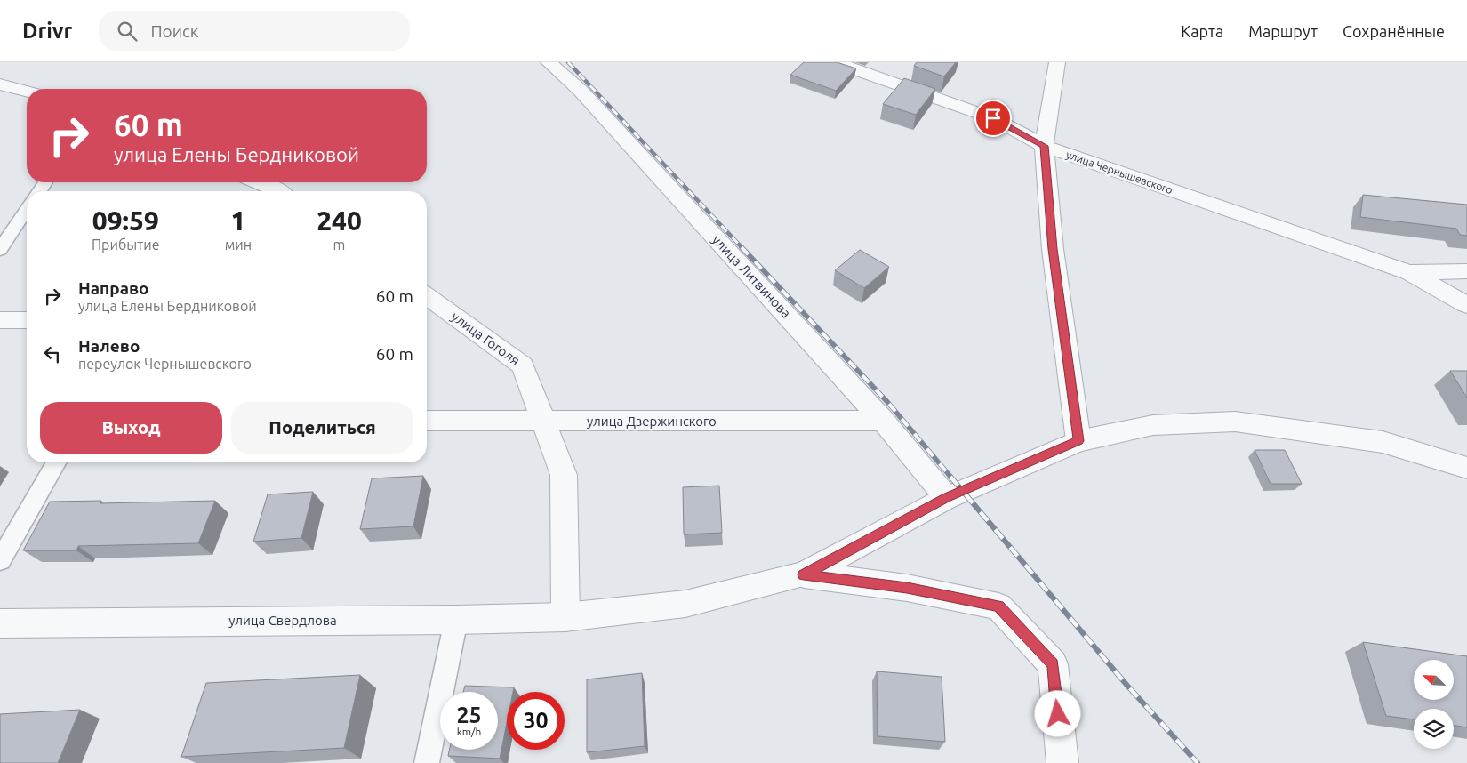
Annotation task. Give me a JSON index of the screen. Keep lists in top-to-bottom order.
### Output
{
  "streets": {
    "street": [
      "улица Чернышевского",
      "улица Литвинова",
      "улица Гоголя",
      "улица Дзержинского",
      "улица Свердлова"
    ]
  },
  "crossings": [
    ["улица Литвинова", "улица Дзержинского"],
    ["улица Гоголя", "улица Дзержинского"],
    ["улица Гоголя", "улица Свердлова"]
  ],
  "north": "top left",
  "page": {
    "header": "Drivr",
    "search": "Поиск",
    "nav": ["Карта", "Маршрут", "Сохранённые"],
    "turn": ["60 m", "улица Елены Бердниковой"],
    "eta": [
      "09:59",
      "Прибытие",
      "1",
      "мин",
      "240",
      "m"
    ],
    "list": [
      {
        "name": "Направо",
        "note": "улица Елены Бердниковой",
        "value": "60 m"
      },
      {
        "name": "Налево",
        "note": "переулок Чернышевского",
        "value": "60 m"
      }
    ],
    "buttons": ["Выход", "Поделиться"],
    "speed": "25 km/h",
    "limit": "30"
  }
}
